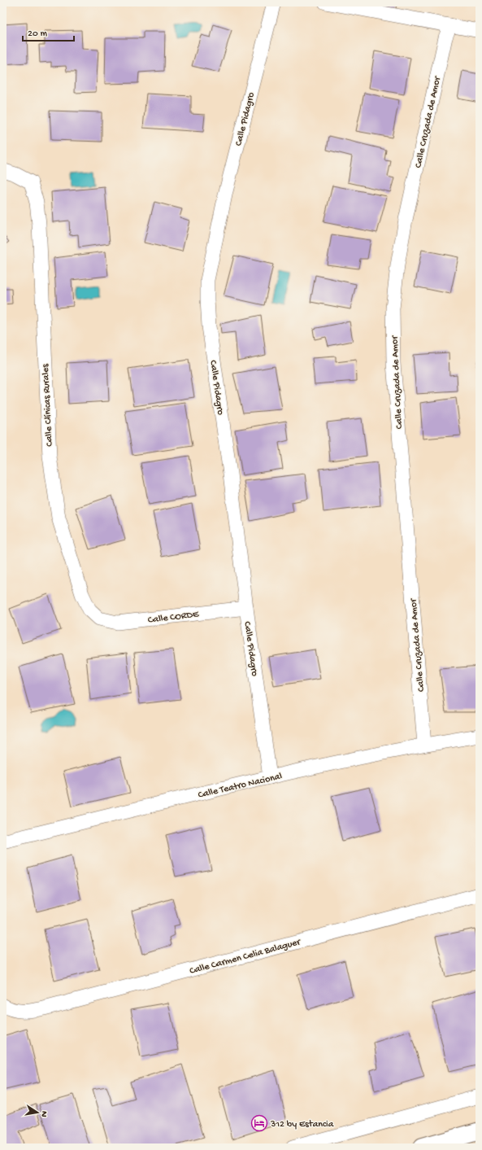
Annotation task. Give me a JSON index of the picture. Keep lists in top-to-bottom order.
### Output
{
  "streets": {
    "street": [
      "Calle Pidagro",
      "Calle Cruzada de Amor",
      "Calle Clínicas Rurales",
      "Calle CORDE",
      "Calle Teatro Nacional",
      "Calle Carmen Celia Balaguer"
    ]
  },
  "crossings": [
    ["Calle Pidagro", "Calle CORDE"],
    ["Calle Pidagro", "Calle Teatro Nacional"],
    ["Calle Cruzada de Amor", "Calle Teatro Nacional"],
    ["Calle Clínicas Rurales", "Calle CORDE"]
  ],
  "places": {
    "hotel": ["312 by Estancia"]
  },
  "scale_bar": "20 m",
  "north": "right"
}
